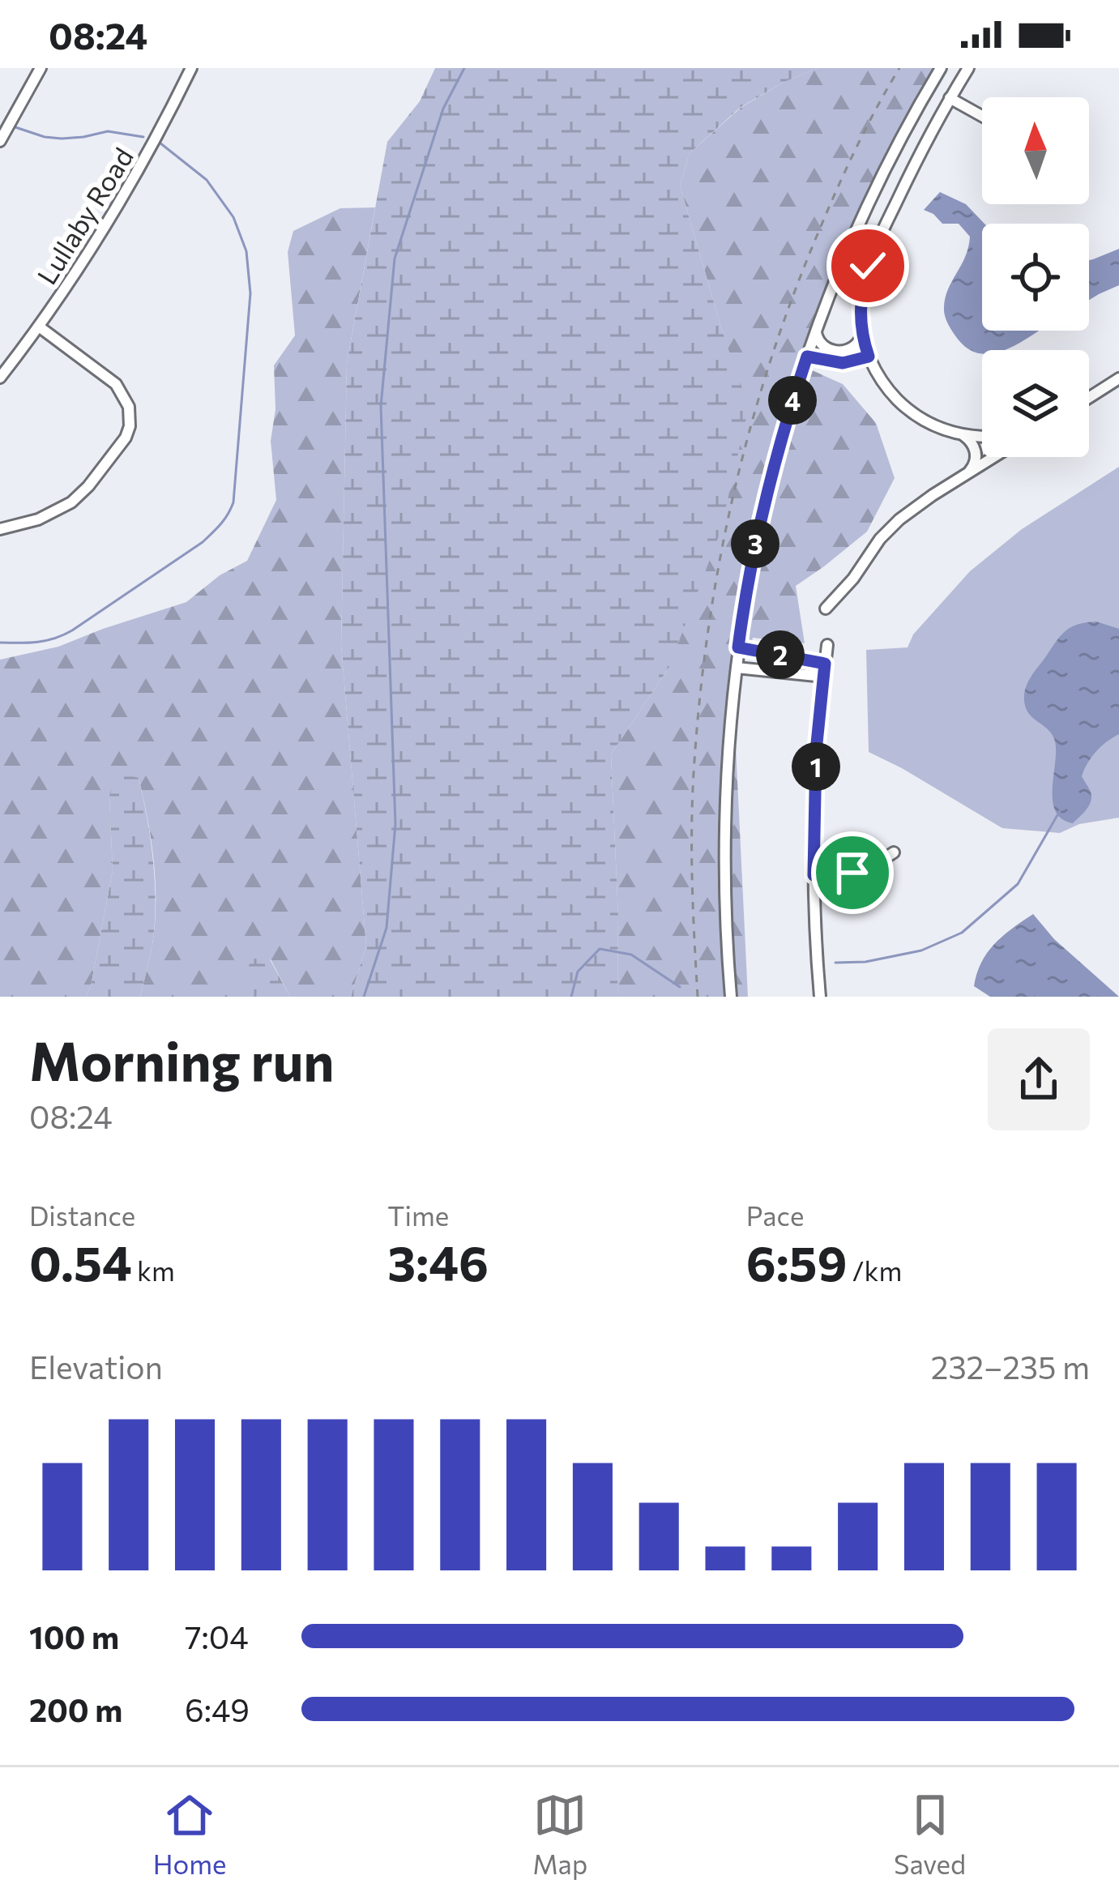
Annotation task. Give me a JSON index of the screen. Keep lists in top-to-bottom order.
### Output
{
  "streets": {
    "street": ["Lullaby Road"]
  },
  "north": "top",
  "page": {
    "status": "08:24",
    "pins": [
      "4",
      "3",
      "2",
      "1"
    ],
    "heading": ["Morning run", "08:24"],
    "stats": [
      ["Distance", "0.54 km"],
      ["Time", "3:46"],
      ["Pace", "6:59 /km"]
    ],
    "chart": ["Elevation", "232–235 m"],
    "list": [
      {
        "name": "100 m",
        "note": "7:04"
      },
      {
        "name": "200 m",
        "note": "6:49"
      }
    ],
    "tabs": ["Home", "Map", "Saved"]
  }
}
